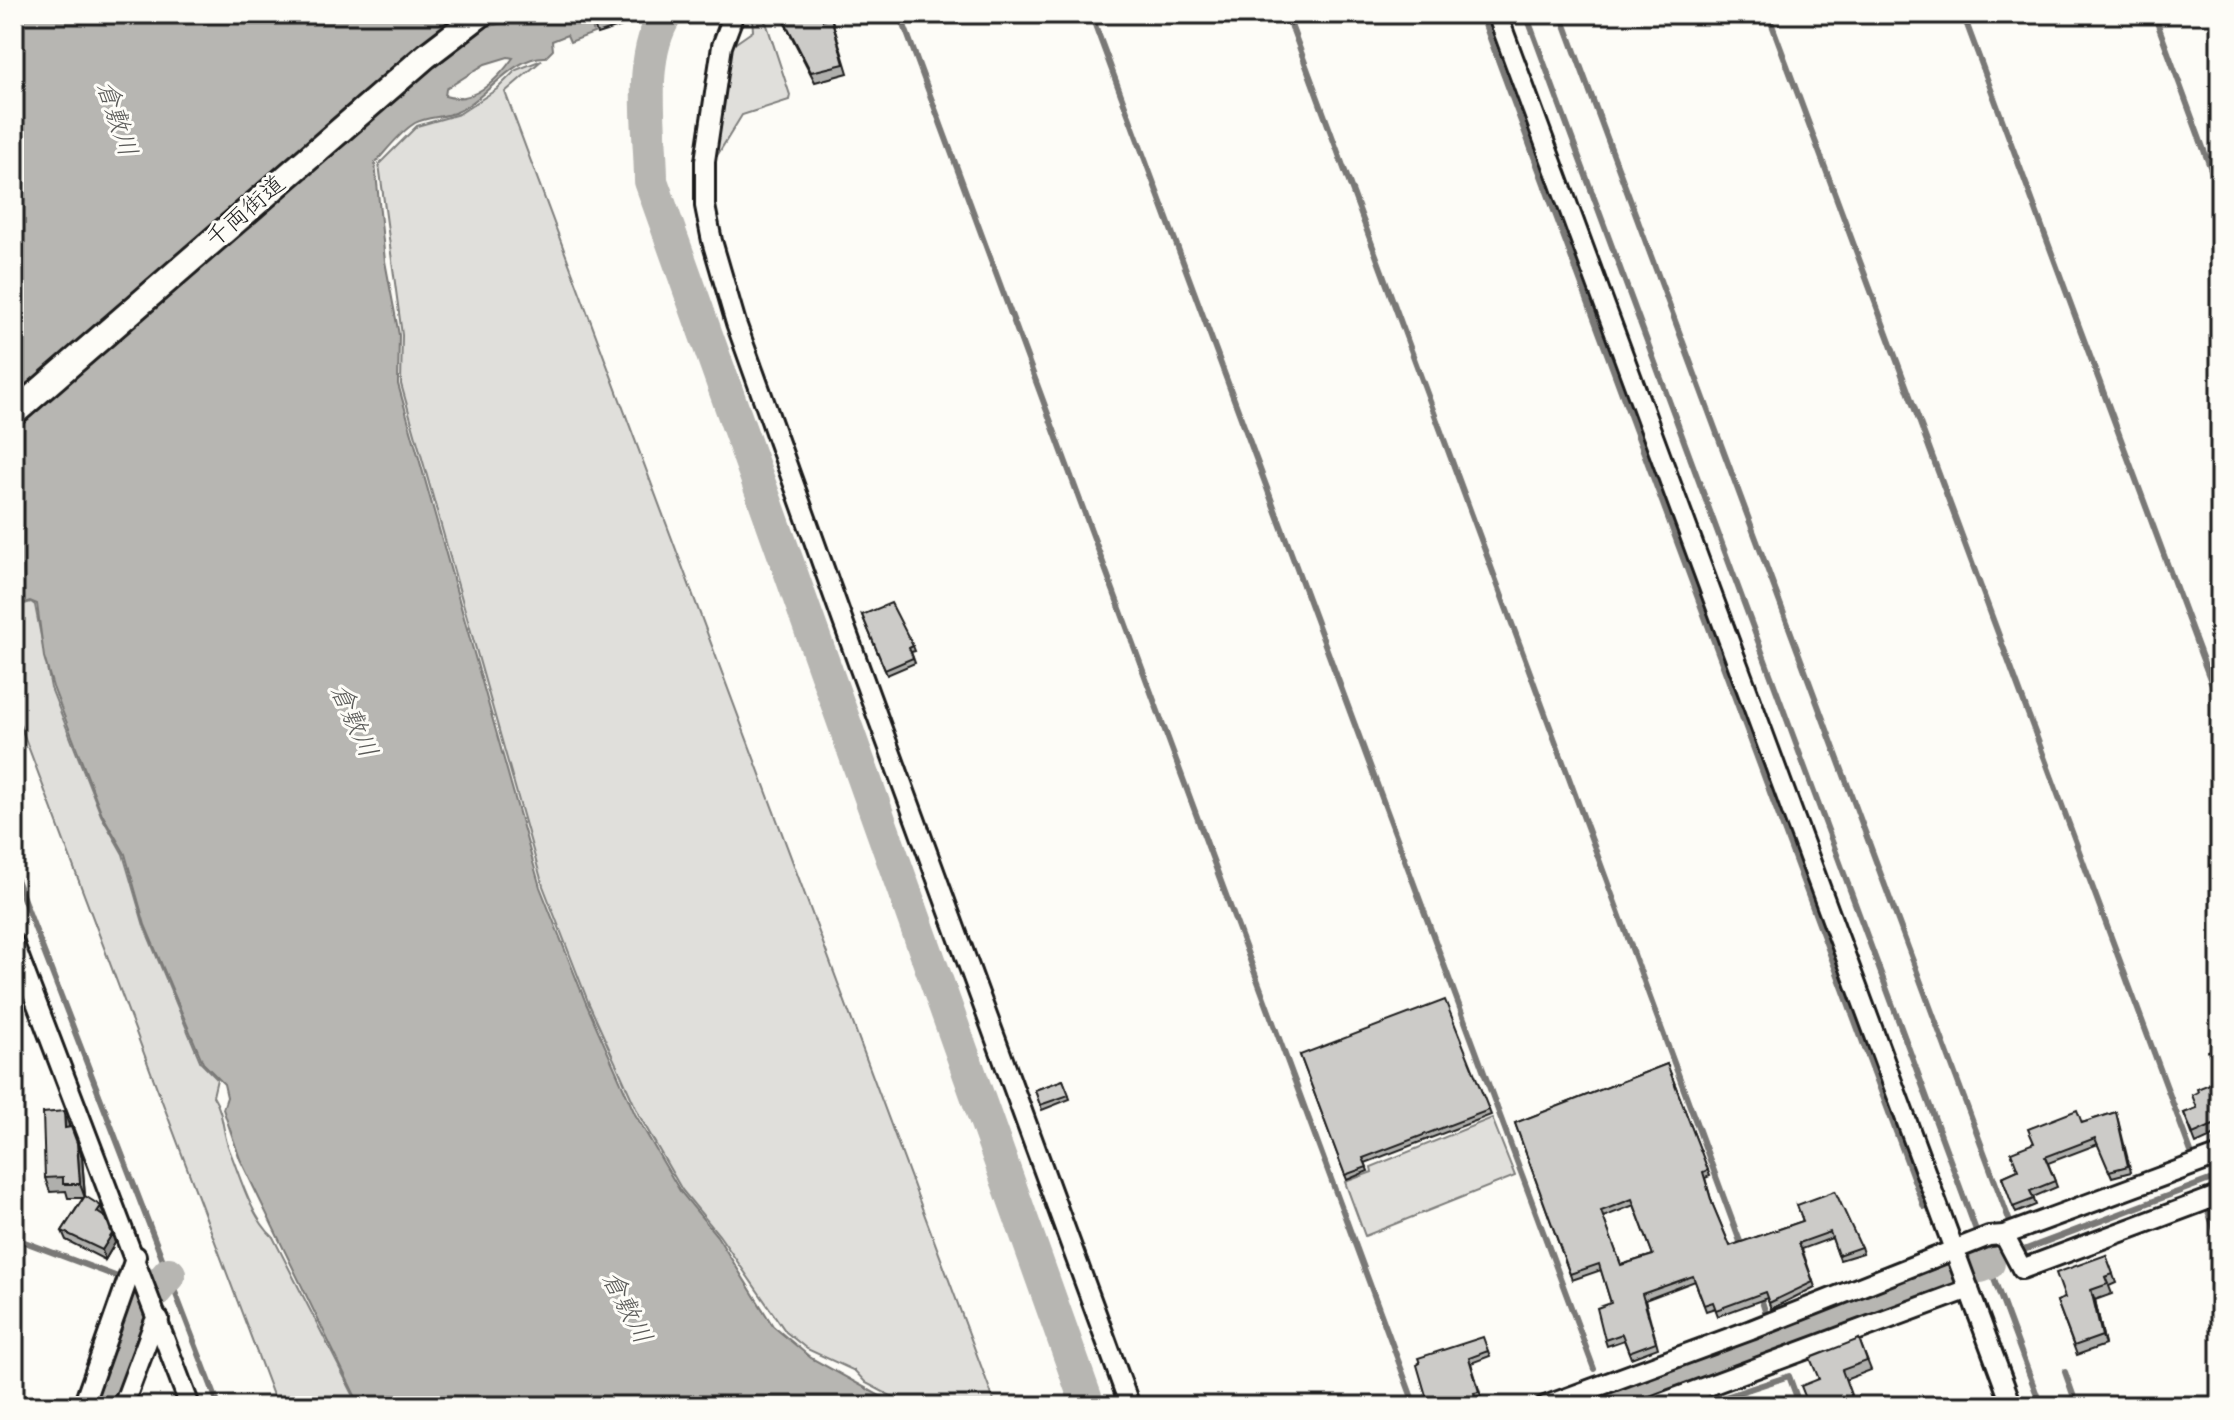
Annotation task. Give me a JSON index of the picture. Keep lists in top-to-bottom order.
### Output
{
  "streets": {
    "street": ["千両街道"]
  },
  "water": ["倉敷川"]
}
